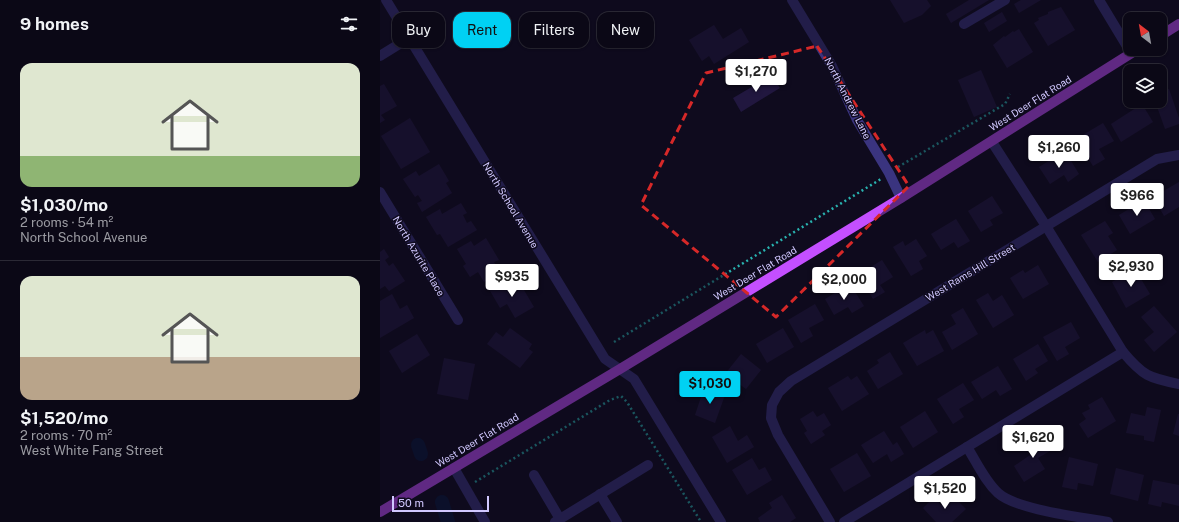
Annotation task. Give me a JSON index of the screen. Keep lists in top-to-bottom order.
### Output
{
  "streets": {
    "main road": ["West Deer Flat Road"],
    "street": [
      "North Andrew Lane",
      "North School Avenue",
      "North Azurite Place",
      "West Rams Hill Street"
    ]
  },
  "crossings": [
    ["North Andrew Lane", "West Deer Flat Road"],
    ["West Deer Flat Road", "North School Avenue"]
  ],
  "scale_bar": "50 m",
  "north": "top left",
  "page": {
    "heading": "9 homes",
    "chip": [
      "Buy",
      "Rent",
      "Filters",
      "New"
    ],
    "list": [
      {
        "name": "$1,030/mo",
        "note": "2 rooms · 54 m² · North School Avenue"
      },
      {
        "name": "$1,520/mo",
        "note": "2 rooms · 70 m² · West White Fang Street"
      }
    ],
    "price": [
      "$1,270",
      "$1,260",
      "$966",
      "$2,930",
      "$935",
      "$2,000",
      "$1,030",
      "$1,620",
      "$1,520"
    ],
    "scale": "50 m"
  }
}
